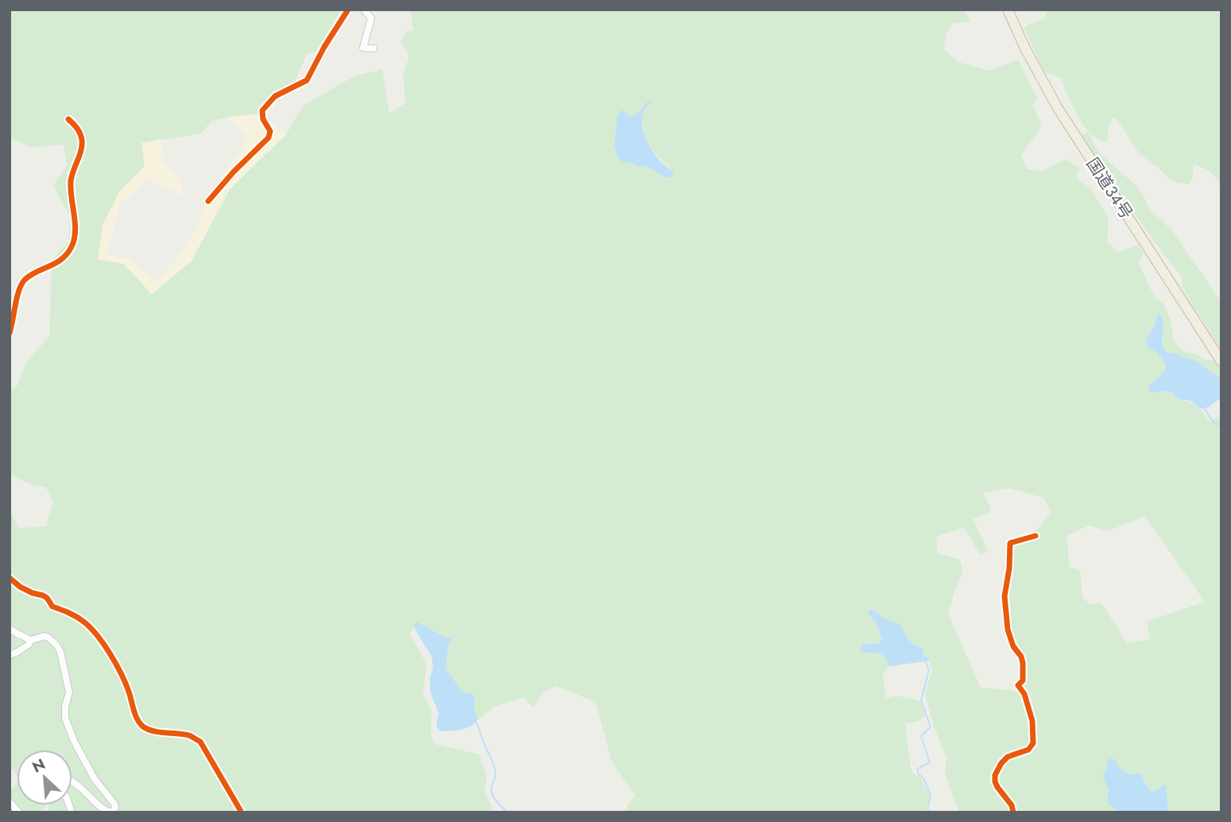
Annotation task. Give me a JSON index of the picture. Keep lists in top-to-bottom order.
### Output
{
  "streets": {
    "highway": ["国道34号"]
  },
  "north": "top left"
}
